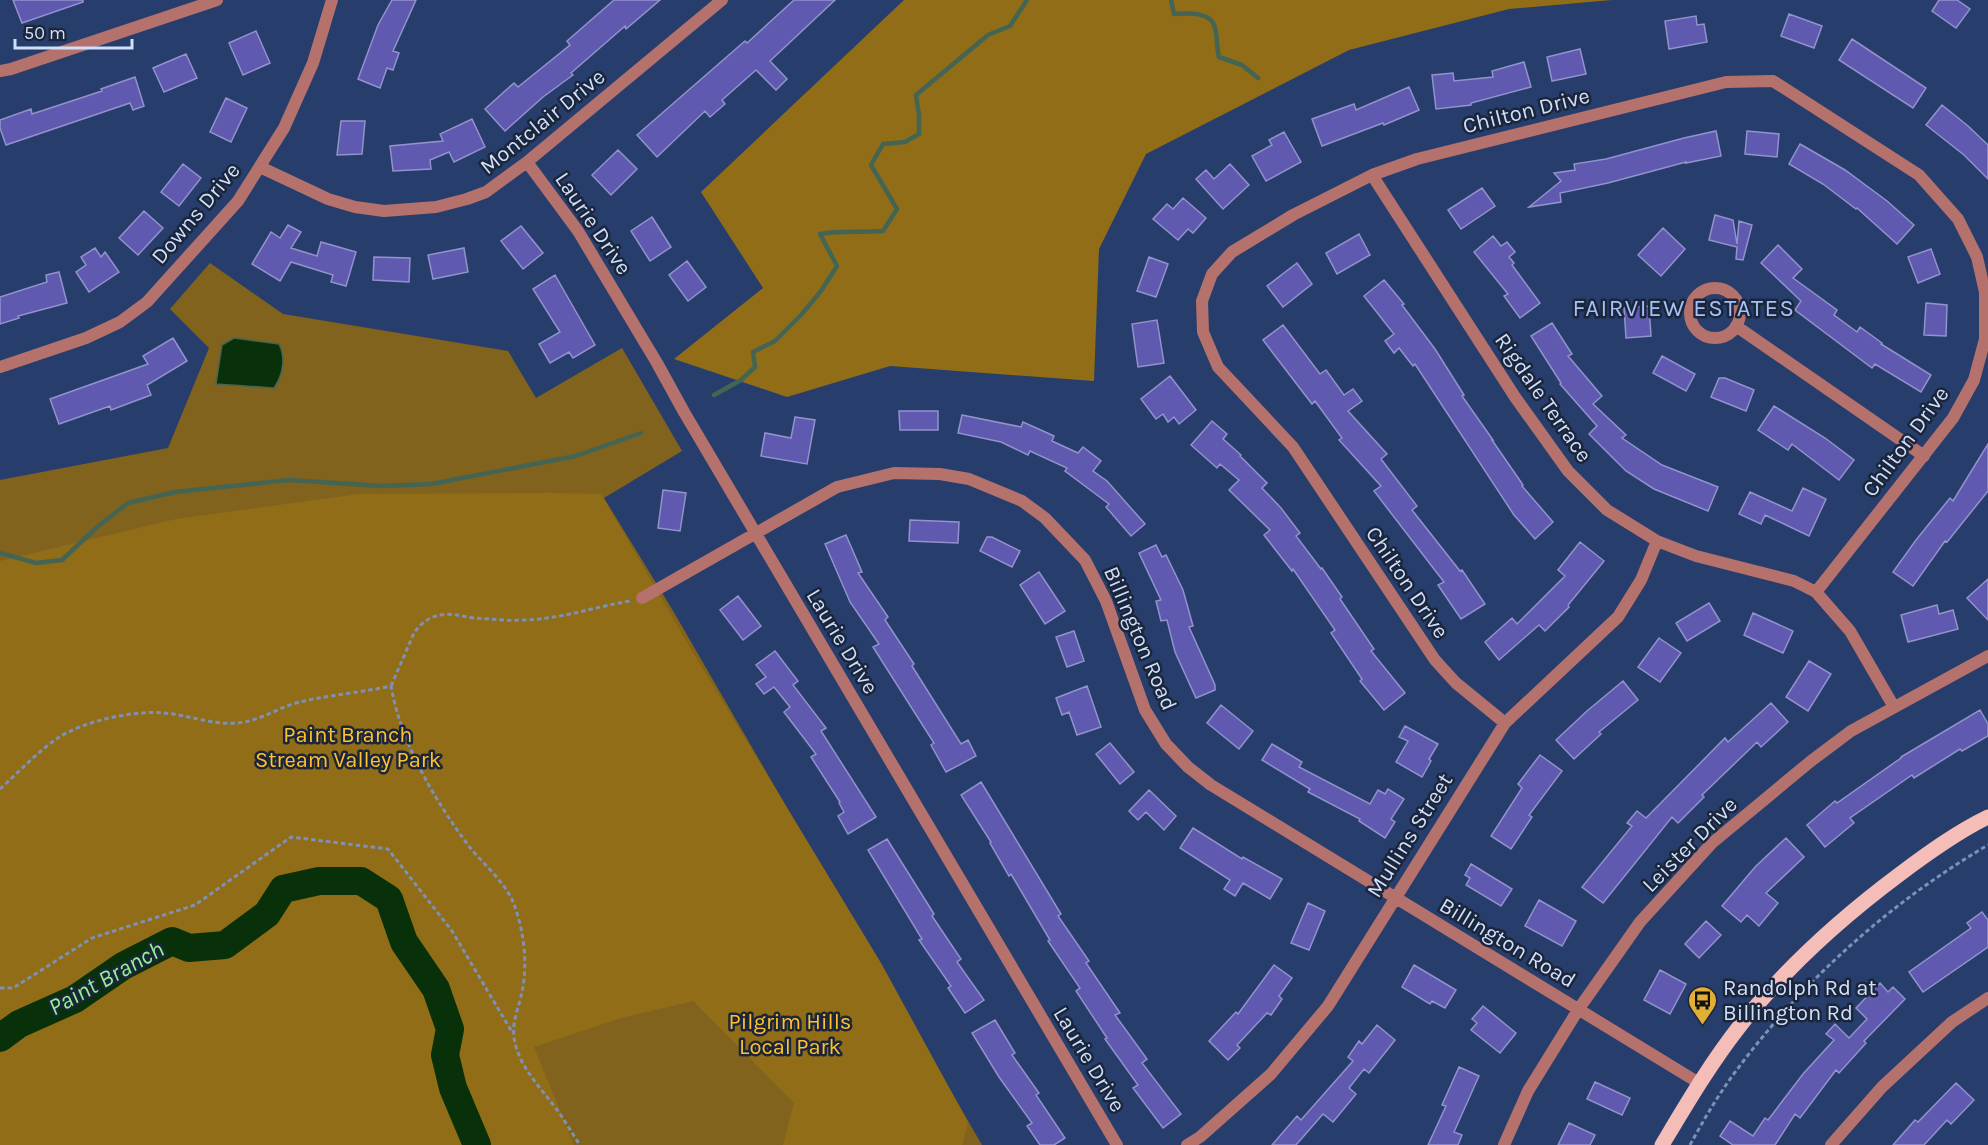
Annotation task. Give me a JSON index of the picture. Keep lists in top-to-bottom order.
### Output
{
  "streets": {
    "street": [
      "Chilton Drive",
      "Montclair Drive",
      "Downs Drive",
      "Laurie Drive",
      "Rigdale Terrace",
      "Billington Road",
      "Mullins Street",
      "Leister Drive"
    ]
  },
  "crossings": [
    ["Chilton Drive", "Rigdale Terrace"],
    ["Chilton Drive", "Mullins Street"],
    ["Montclair Drive", "Downs Drive"],
    ["Montclair Drive", "Laurie Drive"],
    ["Laurie Drive", "Billington Road"],
    ["Rigdale Terrace", "Mullins Street"],
    ["Rigdale Terrace", "Leister Drive"],
    ["Billington Road", "Mullins Street"],
    ["Billington Road", "Leister Drive"]
  ],
  "districts": ["FAIRVIEW ESTATES"],
  "water": ["Paint Branch"],
  "parks": ["Paint Branch Stream Valley Park", "Pilgrim Hills Local Park"],
  "places": {
    "bus stop": ["Randolph Rd at Billington Rd"]
  },
  "scale_bar": "50 m"
}
